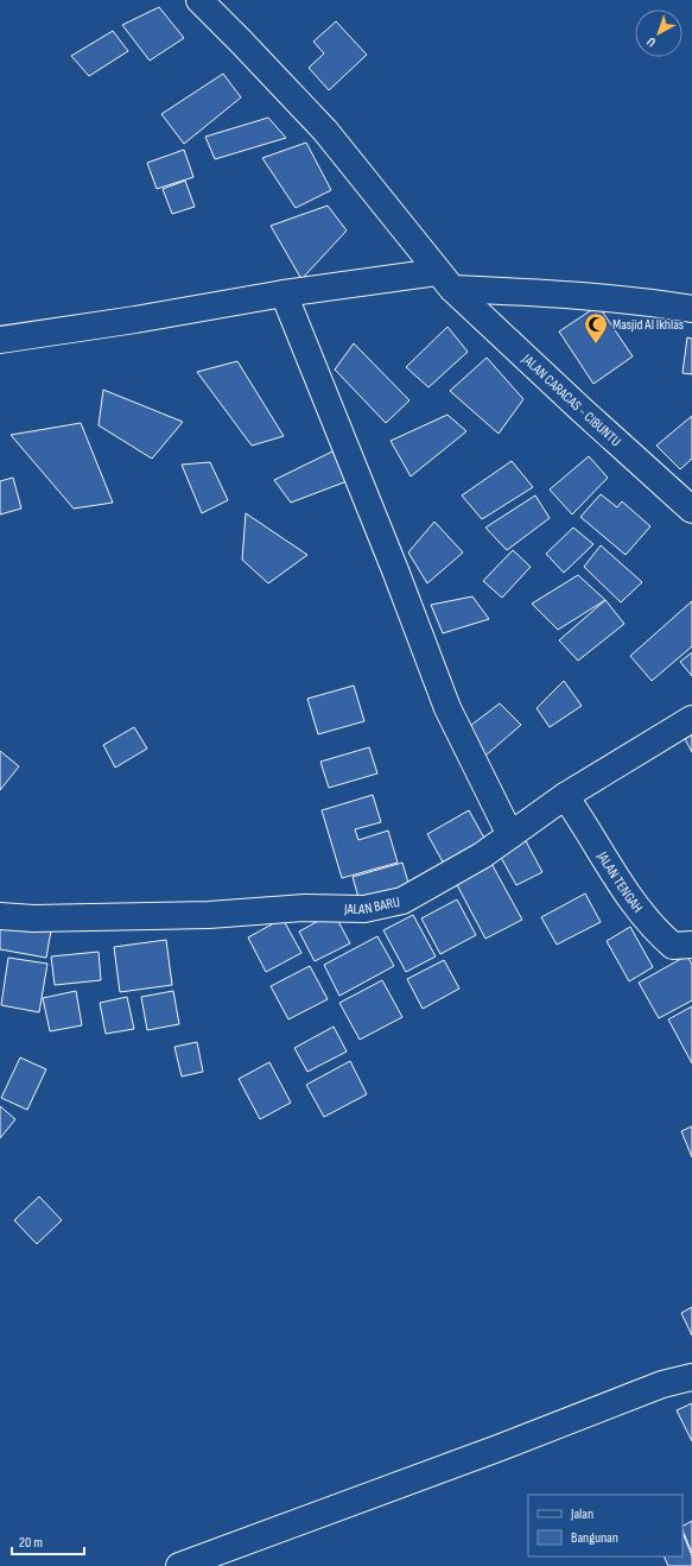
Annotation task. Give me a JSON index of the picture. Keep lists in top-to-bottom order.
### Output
{
  "streets": {
    "street": ["JALAN CARACAS - CIBUNTU", "JALAN TENGAH", "JALAN BARU"]
  },
  "crossings": [
    ["JALAN TENGAH", "JALAN BARU"]
  ],
  "places": {
    "mosque": ["Masjid Al Ikhlas"]
  },
  "legend": ["Jalan", "Bangunan"],
  "scale_bar": "20 m",
  "north": "bottom left"
}
